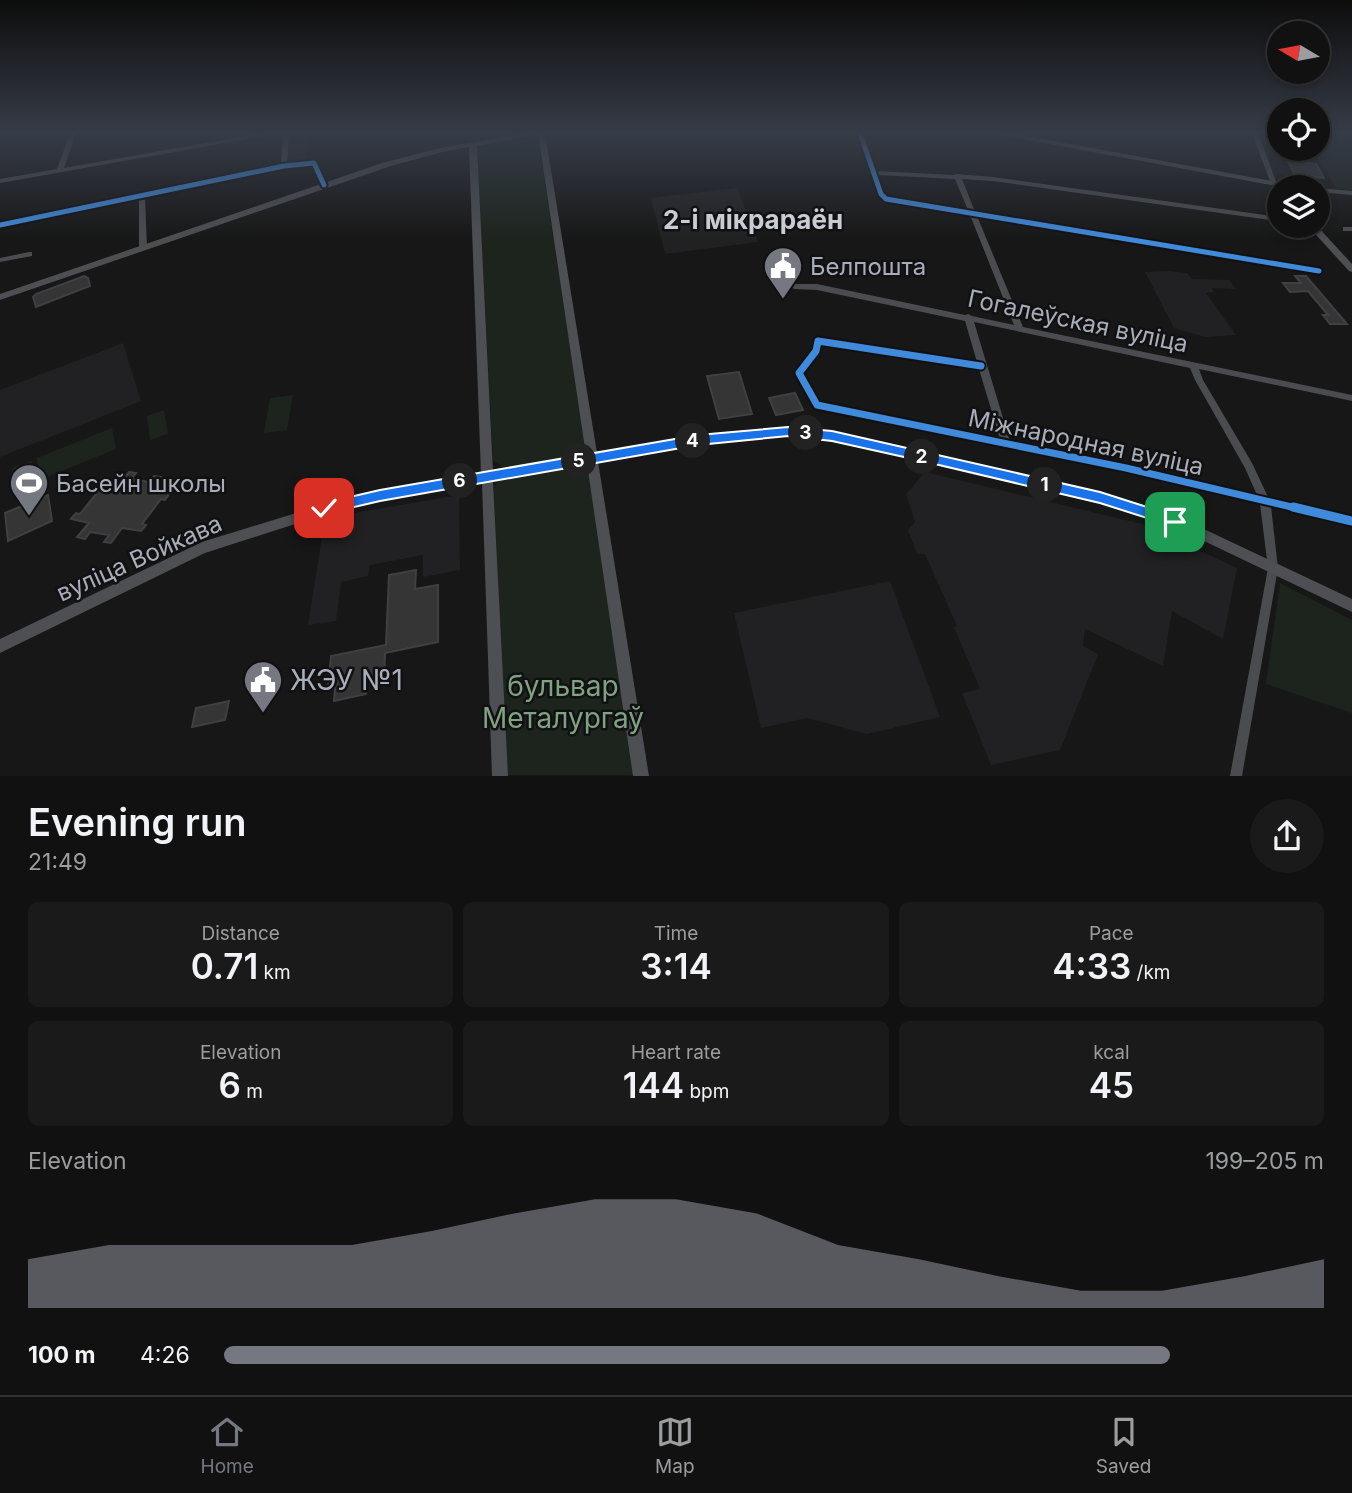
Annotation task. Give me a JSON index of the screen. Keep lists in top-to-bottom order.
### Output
{
  "streets": {
    "main road": ["вуліца Войкава"],
    "street": ["Гогалеўская вуліца", "Міжнародная вуліца"]
  },
  "districts": ["2-і мікрараён"],
  "parks": ["бульвар Металургаў"],
  "places": {
    "public building": ["Белпошта", "ЖЭУ №1"],
    "sports": ["Басейн школы"]
  },
  "north": "left",
  "page": {
    "pins": [
      "3",
      "4",
      "2",
      "5",
      "6",
      "1"
    ],
    "heading": ["Evening run", "21:49"],
    "stats": [
      ["Distance", "0.71 km"],
      ["Time", "3:14"],
      ["Pace", "4:33 /km"],
      ["Elevation", "6 m"],
      ["Heart rate", "144 bpm"],
      ["kcal", "45"]
    ],
    "chart": ["Elevation", "199–205 m"],
    "list": [
      {
        "name": "100 m",
        "note": "4:26"
      }
    ],
    "tabs": ["Home", "Map", "Saved"]
  }
}
